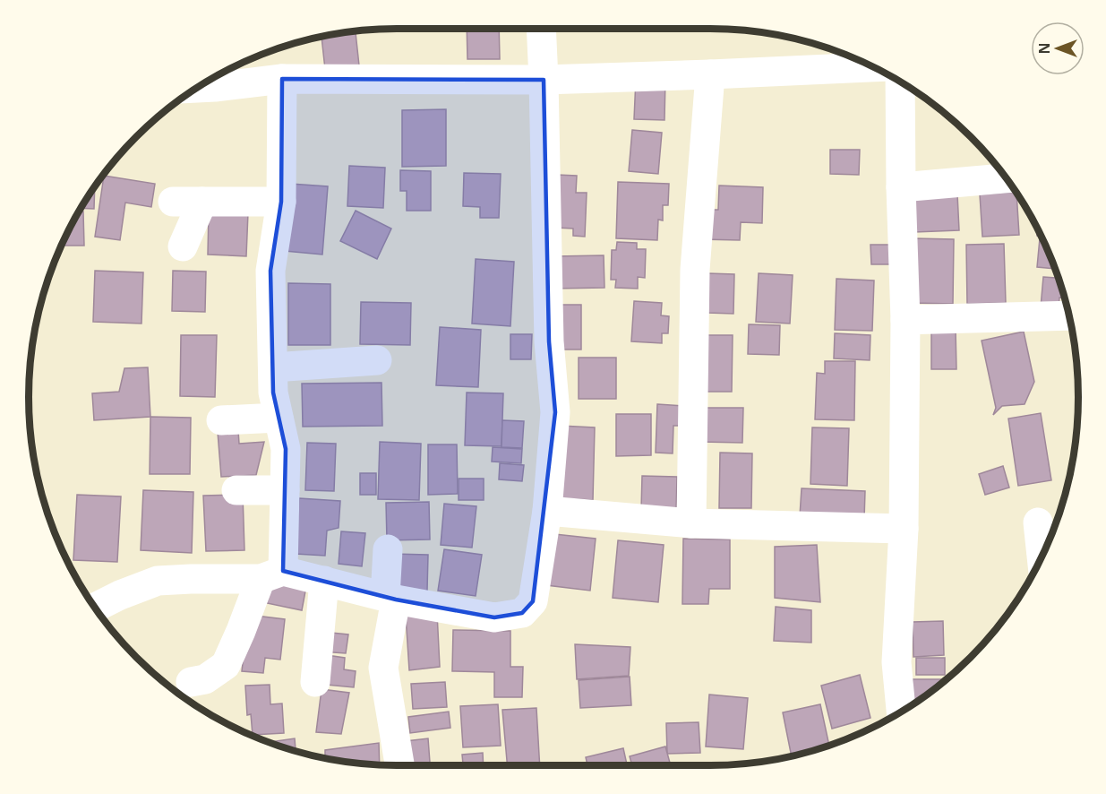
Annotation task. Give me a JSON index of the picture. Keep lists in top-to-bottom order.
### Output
{
  "north": "left"
}
